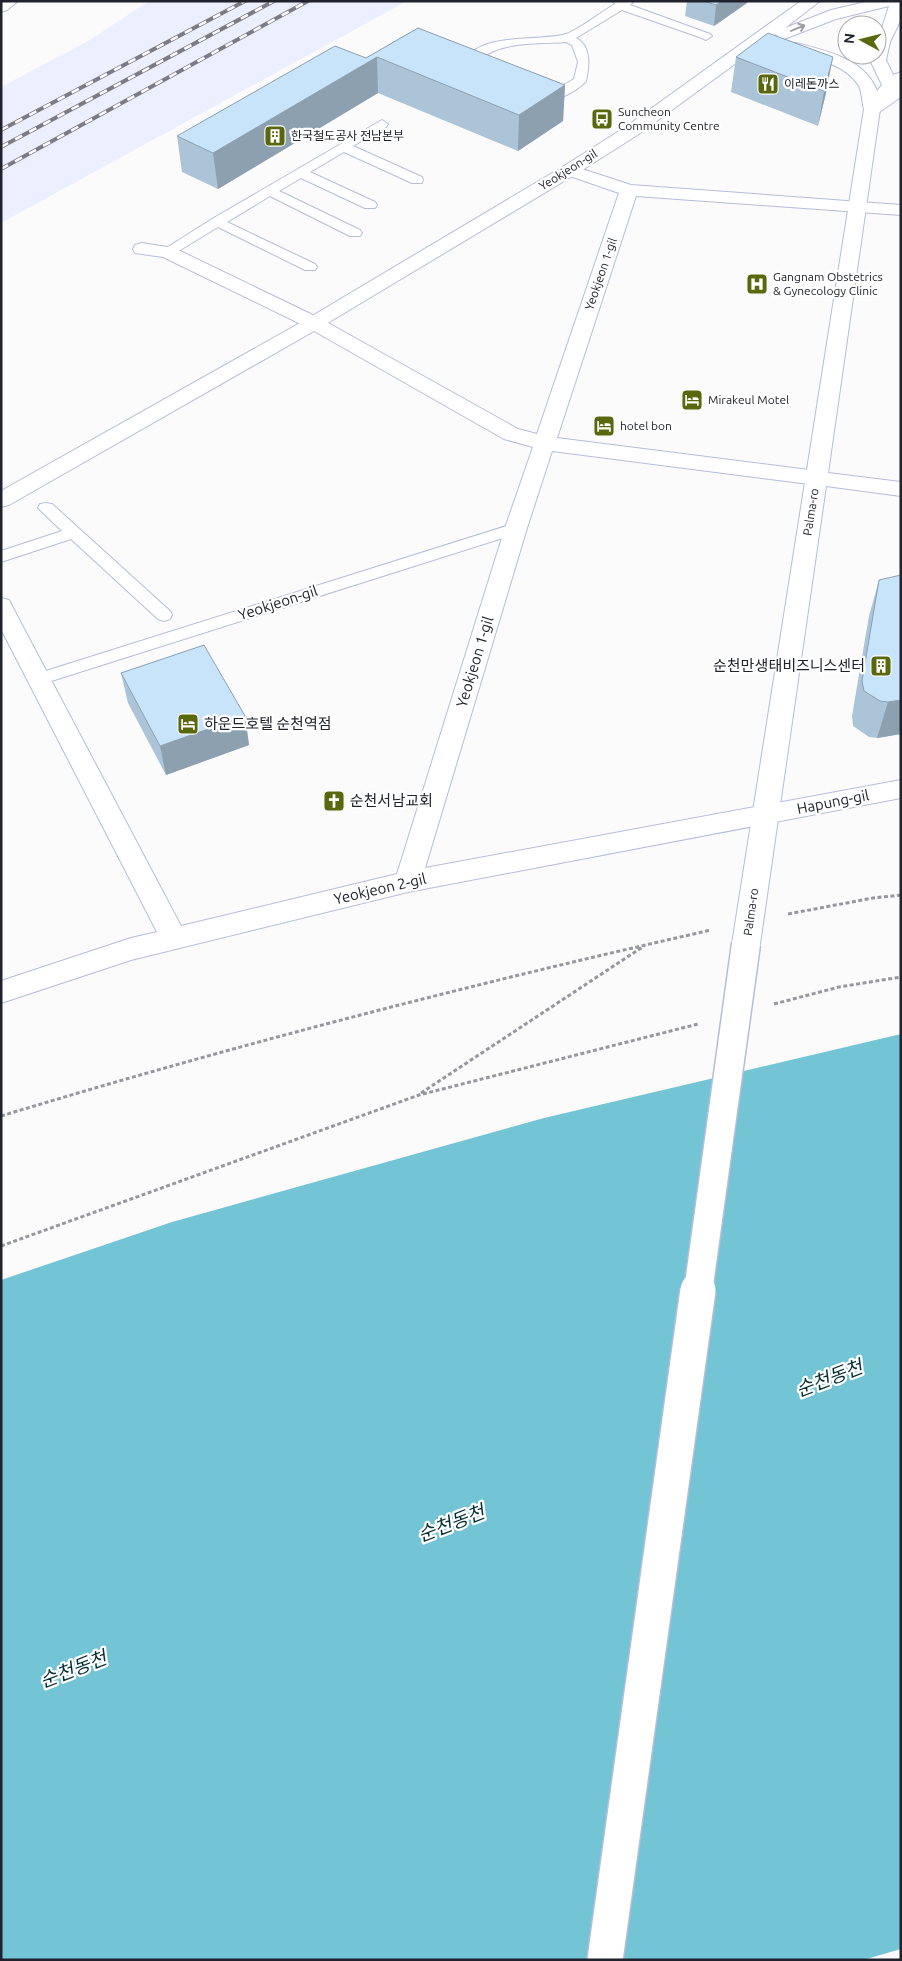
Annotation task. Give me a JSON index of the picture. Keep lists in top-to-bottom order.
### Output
{
  "streets": {
    "street": [
      "Yeokjeon-gil",
      "Yeokjeon 1-gil",
      "Palma-ro",
      "Hapung-gil",
      "Yeokjeon 2-gil"
    ]
  },
  "crossings": [
    ["Yeokjeon-gil", "Yeokjeon 1-gil"],
    ["Yeokjeon 1-gil", "Yeokjeon 2-gil"],
    ["Palma-ro", "Hapung-gil"],
    ["Palma-ro", "Yeokjeon 2-gil"],
    ["Hapung-gil", "Yeokjeon 2-gil"]
  ],
  "water": ["순천동천"],
  "places": {
    "restaurant": ["이레돈까스"],
    "bus stop": ["Suncheon Community Centre"],
    "building": ["한국철도공사 전남본부", "순천만생태비즈니스센터"],
    "hospital": ["Gangnam Obstetrics & Gynecology Clinic"],
    "hotel": ["Mirakeul Motel", "hotel bon", "하운드호텔 순천역점"],
    "church": ["순천서남교회"]
  },
  "north": "left"
}
